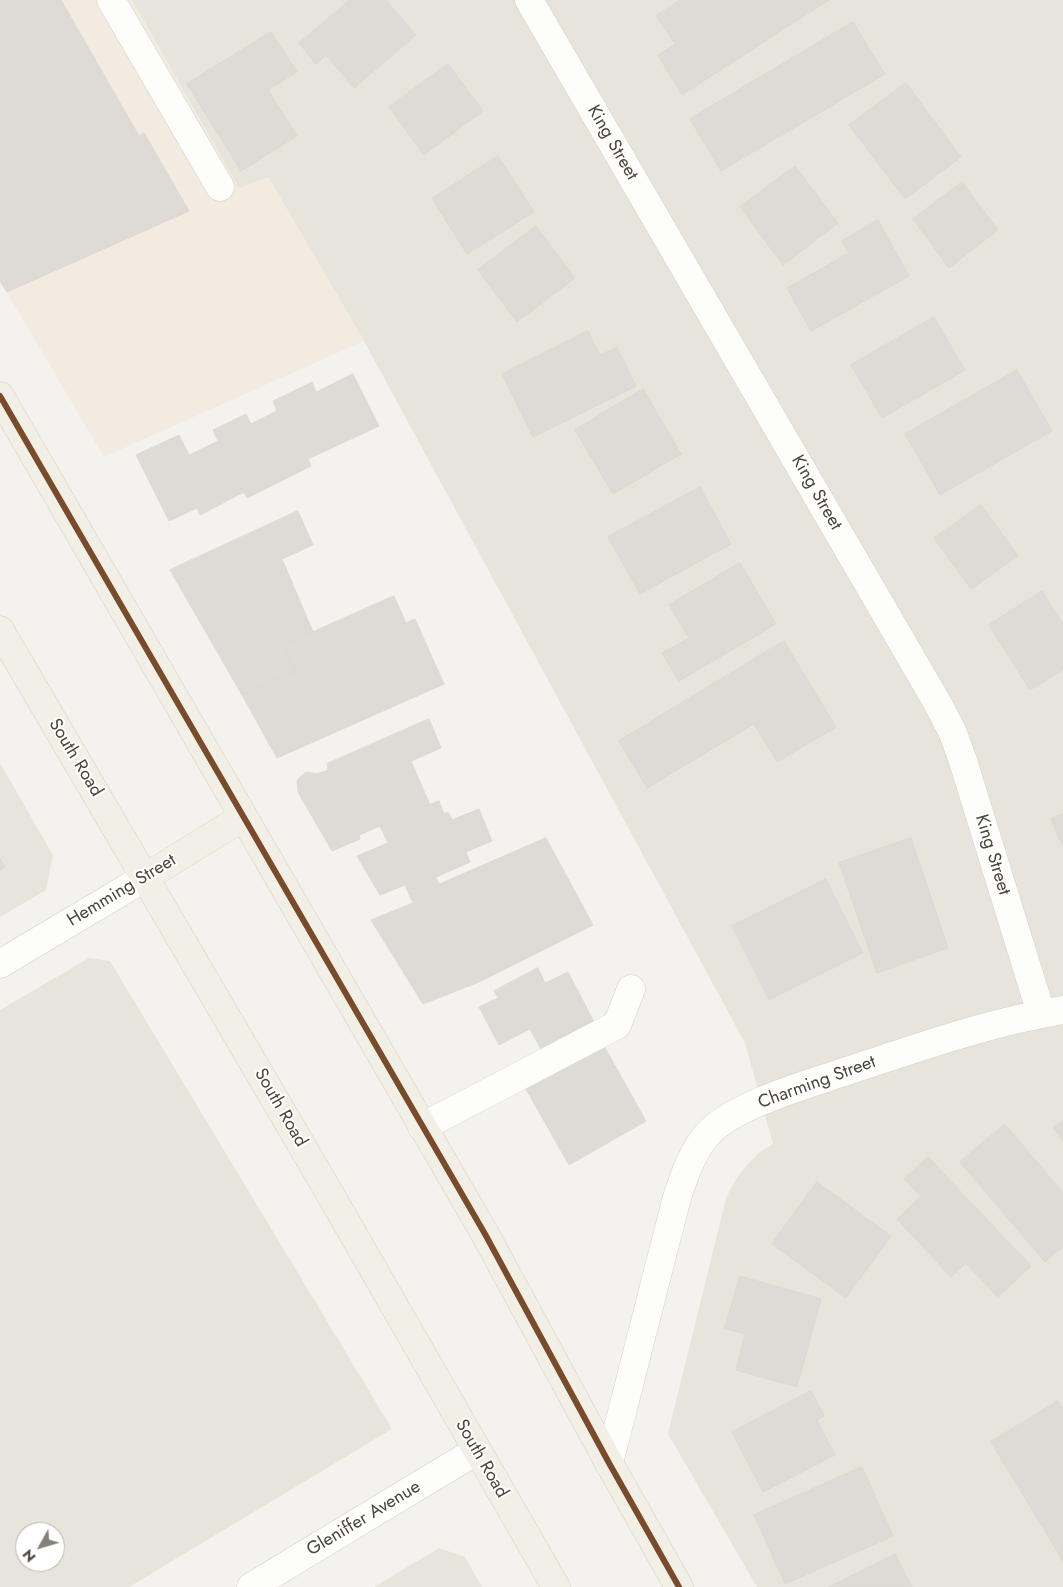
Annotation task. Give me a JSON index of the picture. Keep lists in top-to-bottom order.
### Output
{
  "streets": {
    "main road": ["South Road", "Hemming Street"],
    "street": ["King Street", "Charming Street", "Gleniffer Avenue"]
  },
  "crossings": [
    ["King Street", "Charming Street"],
    ["South Road", "Hemming Street"],
    ["South Road", "Gleniffer Avenue"]
  ],
  "north": "bottom left"
}
